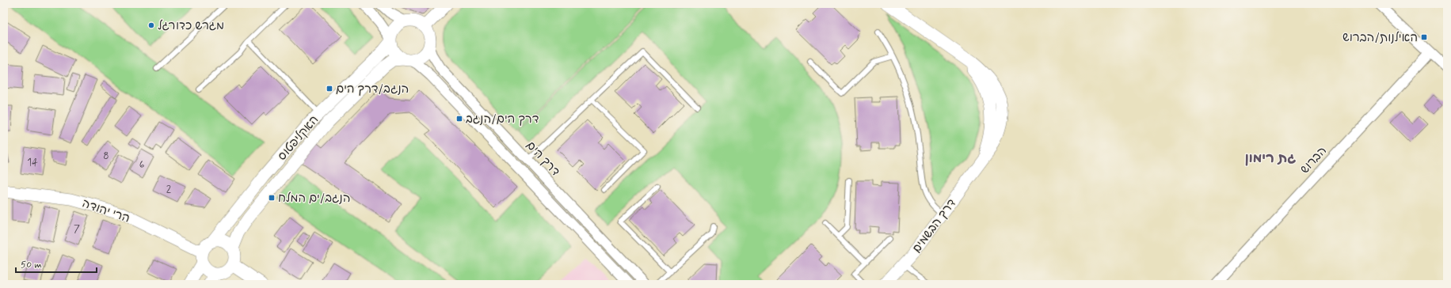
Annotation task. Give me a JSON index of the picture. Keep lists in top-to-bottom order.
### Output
{
  "streets": {
    "street": [
      "האקליפטוס",
      "דרך הים",
      "הברוש",
      "הרי יהודה",
      "דרך הבשמים"
    ]
  },
  "crossings": [
    ["האקליפטוס", "דרך הים"],
    ["האקליפטוס", "הרי יהודה"]
  ],
  "districts": ["גת רימון"],
  "places": {
    "other": ["מגרש כדורגל"],
    "transit": [
      "האילנות/הברוש",
      "הנגב/דרך הים",
      "דרך הים/הנגב",
      "הנגב/ים המלח"
    ]
  },
  "house_numbers": [
    "8",
    "14",
    "6",
    "2",
    "7"
  ],
  "scale_bar": "50 m"
}
